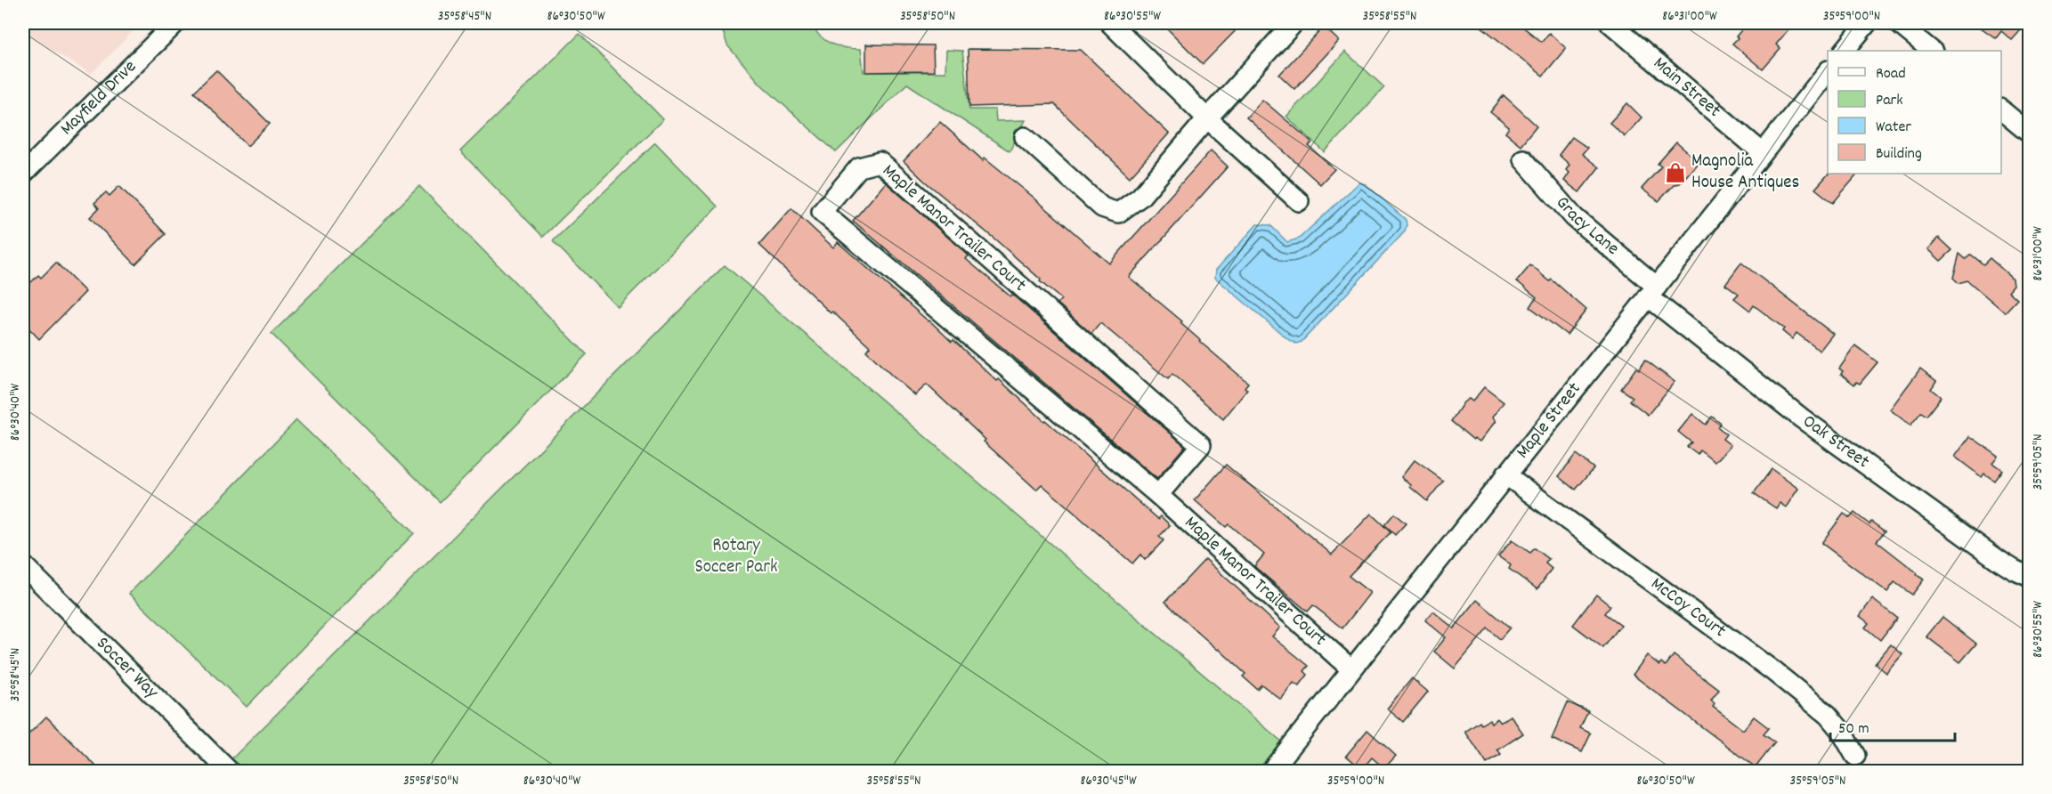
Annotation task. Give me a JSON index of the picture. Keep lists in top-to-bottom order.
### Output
{
  "streets": {
    "street": [
      "Main Street",
      "Mayfield Drive",
      "Gracy Lane",
      "Maple Manor Trailer Court",
      "Maple Street",
      "Oak Street",
      "McCoy Court",
      "Soccer Way"
    ]
  },
  "crossings": [
    ["Main Street", "Maple Street"],
    ["Gracy Lane", "Maple Street"],
    ["Gracy Lane", "Oak Street"],
    ["Maple Manor Trailer Court", "Maple Street"],
    ["Maple Street", "Oak Street"],
    ["Maple Street", "McCoy Court"]
  ],
  "parks": ["Rotary Soccer Park"],
  "places": {
    "shop": ["Magnolia House Antiques"]
  },
  "legend": [
    "Road",
    "Park",
    "Water",
    "Building"
  ],
  "scale_bar": "50 m",
  "coordinates": [
    "35°58'45\"N",
    "86°30'50\"W",
    "35°58'50\"N",
    "86°30'55\"W",
    "35°58'55\"N",
    "86°31'00\"W",
    "35°59'00\"N",
    "86°30'40\"W",
    "35°59'05\"N",
    "86°30'45\"W"
  ]
}
